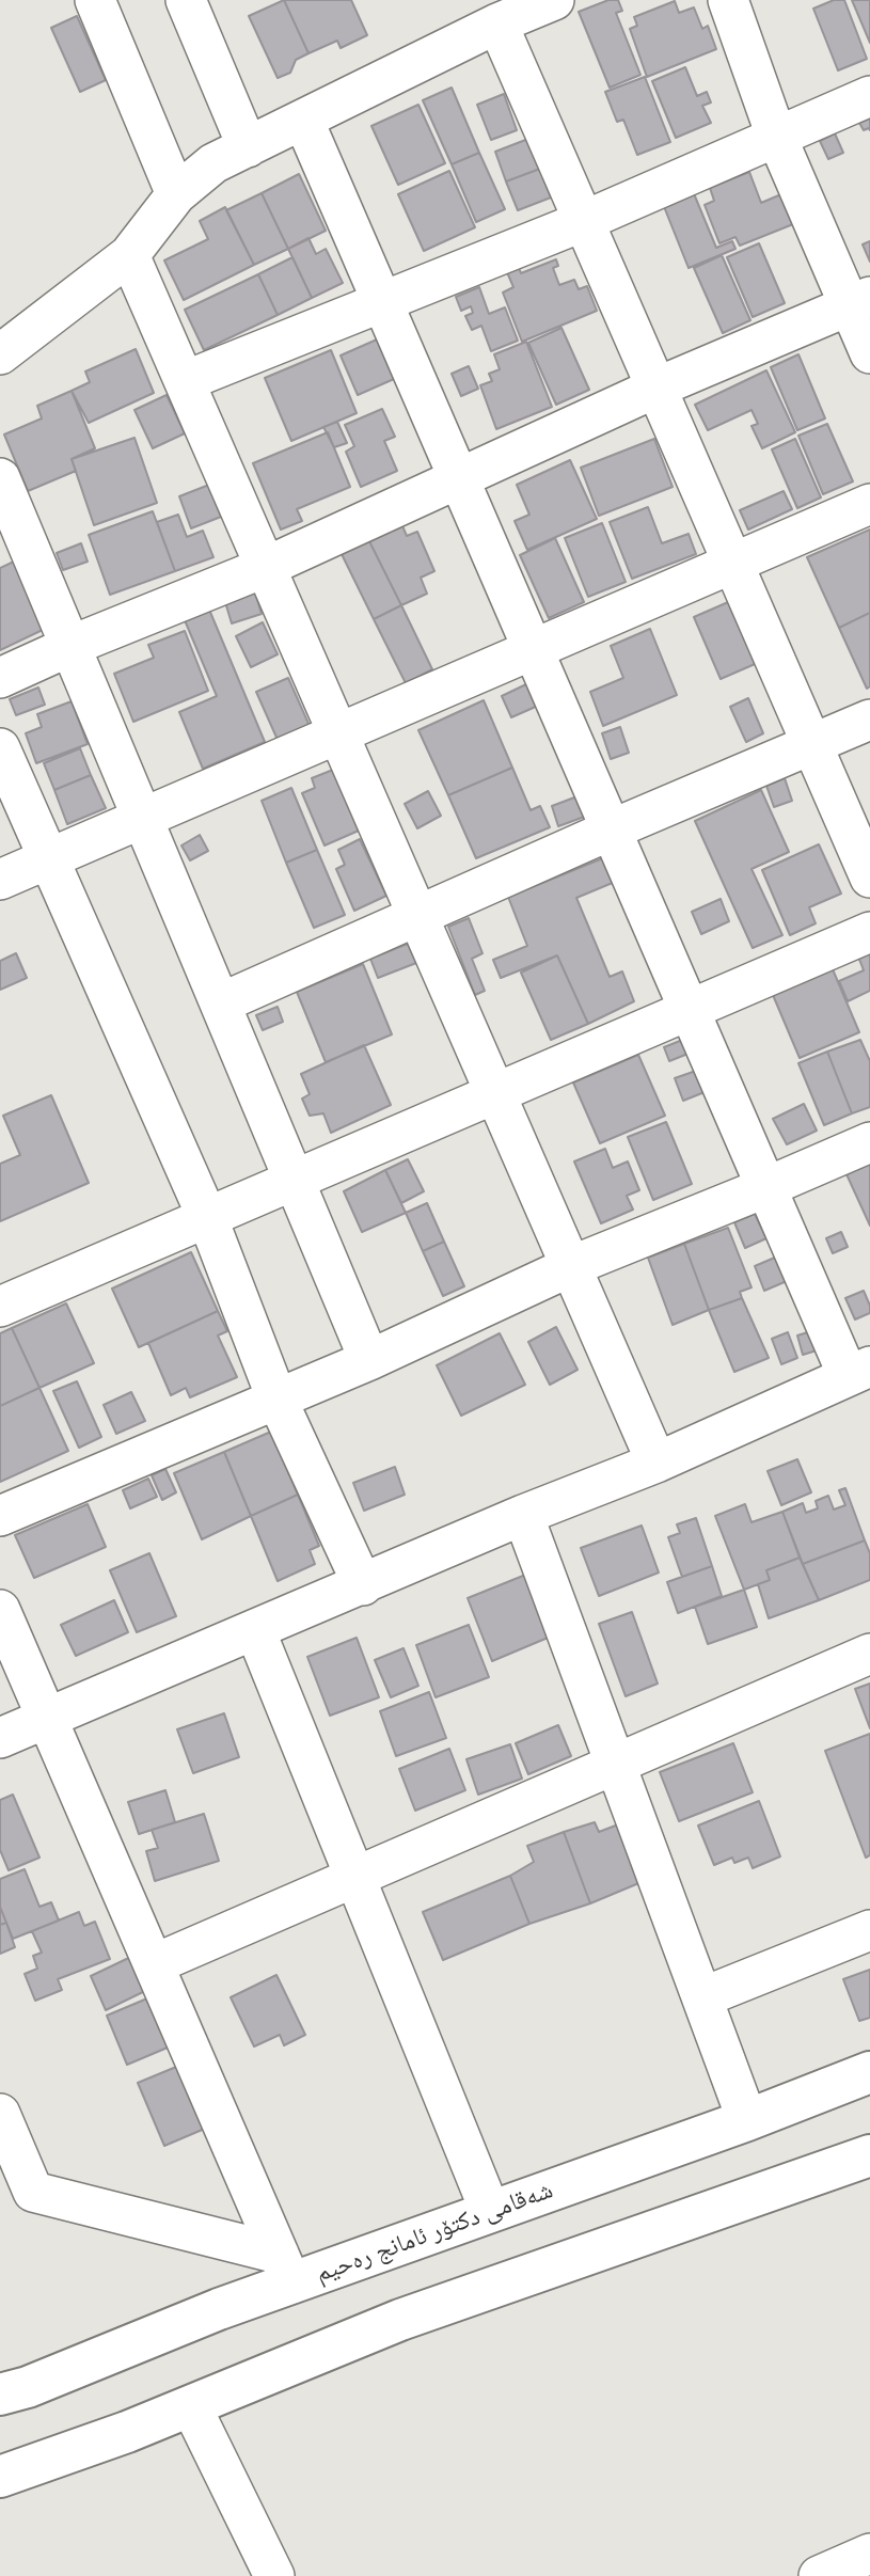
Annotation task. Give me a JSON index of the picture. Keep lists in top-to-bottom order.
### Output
{
  "streets": {
    "street": ["شەقامی دکتۆر ئامانج رەحیم"]
  }
}
